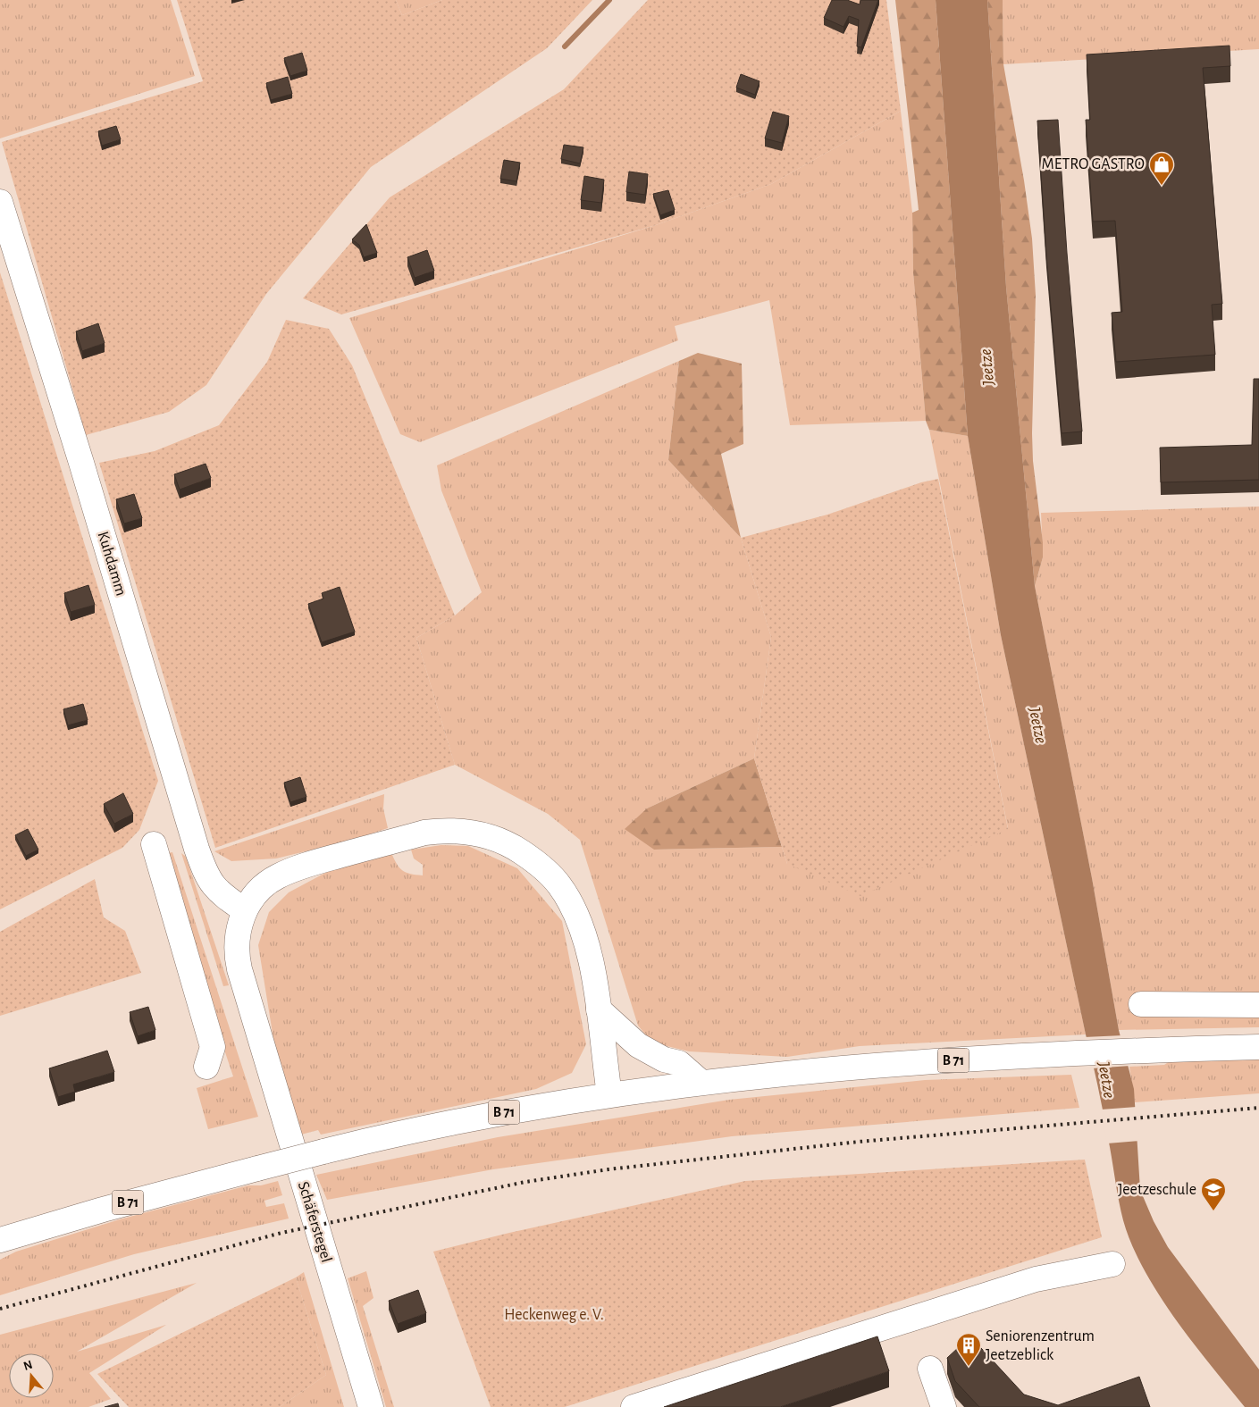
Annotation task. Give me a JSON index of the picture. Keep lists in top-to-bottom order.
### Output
{
  "streets": {
    "main road": ["Kuhdamm", "B 71", "Schäferstegel"]
  },
  "crossings": [
    ["Kuhdamm", "Schäferstegel"],
    ["B 71", "Schäferstegel"]
  ],
  "water": ["Jeetze"],
  "parks": ["Heckenweg e. V."],
  "places": {
    "shop": ["METRO GASTRO"],
    "school or university": ["Jeetzeschule"],
    "building": ["Seniorenzentrum Jeetzeblick"]
  },
  "north": "top"
}
